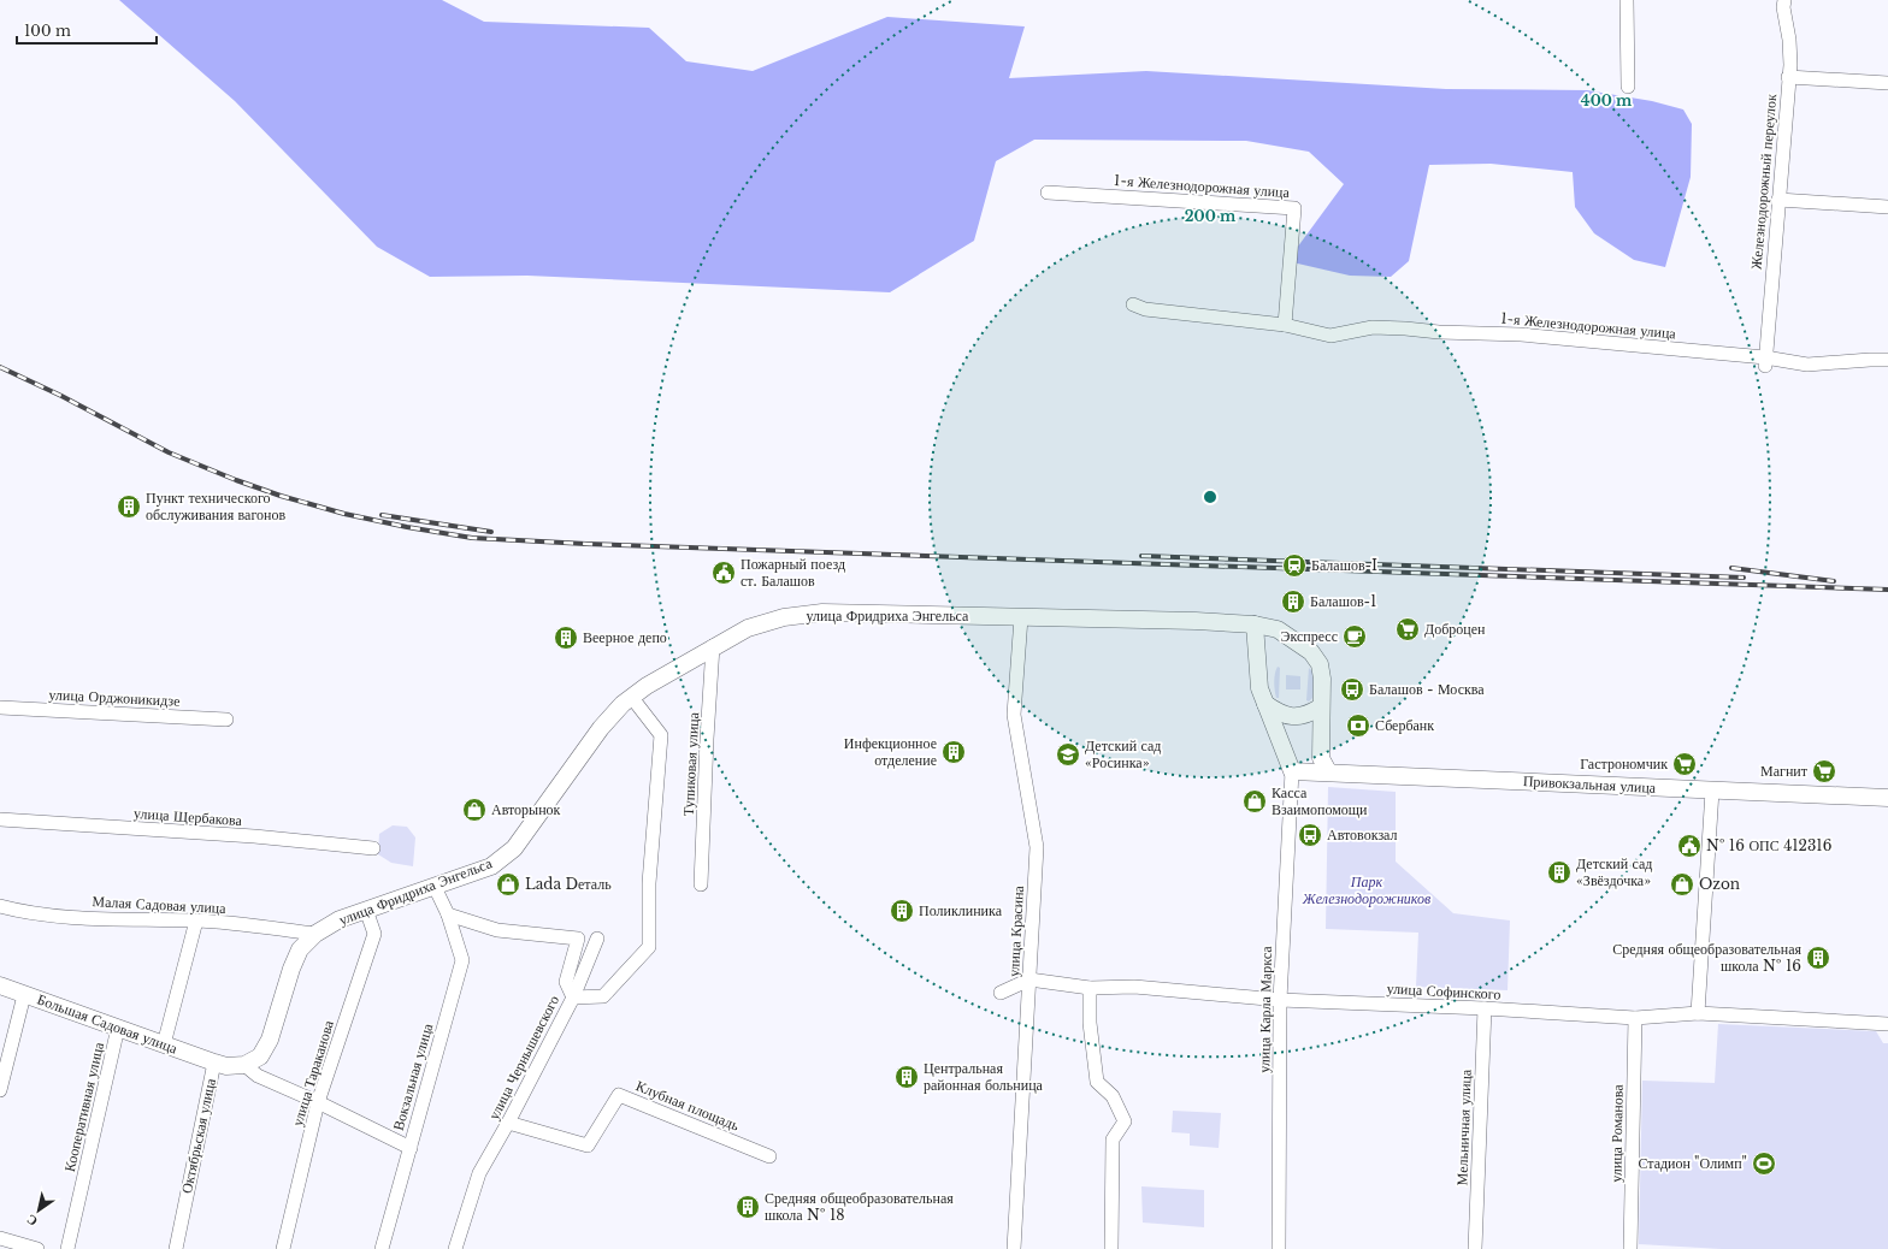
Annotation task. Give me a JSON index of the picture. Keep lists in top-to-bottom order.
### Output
{
  "streets": {
    "main road": [
      "улица Фридриха Энгельса",
      "Привокзальная улица",
      "Большая Садовая улица",
      "Октябрьская улица"
    ],
    "street": [
      "Железнодорожный переулок",
      "1-я Железнодорожная улица",
      "улица Орджоникидзе",
      "Тупиковая улица",
      "улица Щербакова",
      "Малая Садовая улица",
      "улица Красина",
      "улица Софинского",
      "улица Карла Маркса",
      "улица Чернышевского",
      "улица Тараканова",
      "Вокзальная улица",
      "Клубная площадь",
      "Кооперативная улица",
      "Мельничная улица",
      "улица Романова"
    ]
  },
  "crossings": [
    ["Железнодорожный переулок", "1-я Железнодорожная улица"],
    ["улица Фридриха Энгельса", "Тупиковая улица"],
    ["улица Фридриха Энгельса", "Привокзальная улица"],
    ["улица Фридриха Энгельса", "Малая Садовая улица"],
    ["улица Фридриха Энгельса", "улица Красина"],
    ["улица Фридриха Энгельса", "улица Чернышевского"],
    ["улица Фридриха Энгельса", "улица Тараканова"],
    ["улица Фридриха Энгельса", "Вокзальная улица"],
    ["Привокзальная улица", "улица Карла Маркса"],
    ["улица Красина", "улица Софинского"],
    ["улица Софинского", "улица Карла Маркса"],
    ["улица Софинского", "Мельничная улица"],
    ["улица Софинского", "улица Романова"],
    ["Большая Садовая улица", "Кооперативная улица"],
    ["Большая Садовая улица", "Октябрьская улица"],
    ["улица Чернышевского", "Клубная площадь"]
  ],
  "parks": ["Парк Железнодорожников"],
  "places": {
    "building": [
      "Пункт технического обслуживания вагонов",
      "Балашов-1",
      "Веерное депо",
      "Инфекционное отделение",
      "Детский сад «Звёздочка»",
      "Поликлиника",
      "Средняя общеобразовательная школа № 16",
      "Центральная районная больница",
      "Средняя общеобразовательная школа № 18"
    ],
    "station": ["Балашов-I"],
    "public building": ["Пожарный поезд ст. Балашов", "№ 16 ОПС 412316"],
    "supermarket": ["Доброцен", "Гастрономчик", "Магнит"],
    "cafe": ["Экспресс"],
    "bus stop": ["Балашов - Москва", "Автовокзал"],
    "bank": ["Сбербанк"],
    "school or university": ["Детский сад «Росинка»"],
    "shop": [
      "Касса Взаимопомощи",
      "Авторынок",
      "Lada Dеталь",
      "Ozon"
    ],
    "sports": ["Стадион \"Олимп\""]
  },
  "scale_bar": "100 m",
  "north": "bottom left",
  "rings": ["400 m", "200 m"]
}
